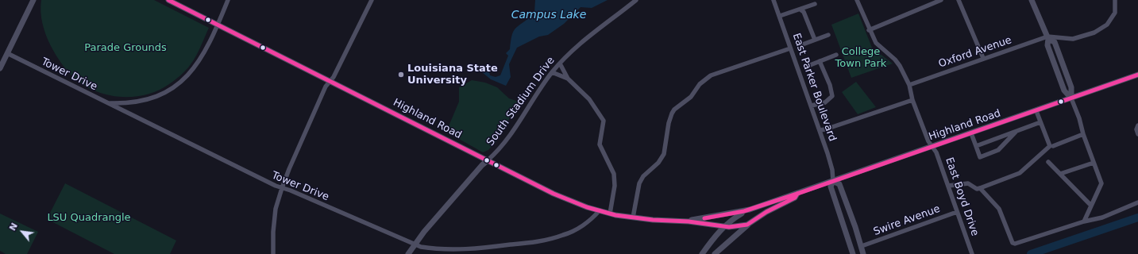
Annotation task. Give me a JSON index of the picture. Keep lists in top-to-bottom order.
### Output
{
  "streets": {
    "street": [
      "Oxford Avenue",
      "Tower Drive",
      "East Parker Boulevard",
      "South Stadium Drive",
      "Highland Road",
      "East Boyd Drive",
      "Swire Avenue"
    ]
  },
  "crossings": [
    ["Oxford Avenue", "East Boyd Drive"],
    ["Tower Drive", "South Stadium Drive"],
    ["Tower Drive", "Highland Road"],
    ["East Parker Boulevard", "Highland Road"],
    ["South Stadium Drive", "Highland Road"],
    ["Highland Road", "East Boyd Drive"],
    ["East Boyd Drive", "Swire Avenue"]
  ],
  "water": ["Campus Lake"],
  "parks": ["Parade Grounds", "College Town Park", "LSU Quadrangle"],
  "places": ["Louisiana State University"],
  "north": "top left"
}
